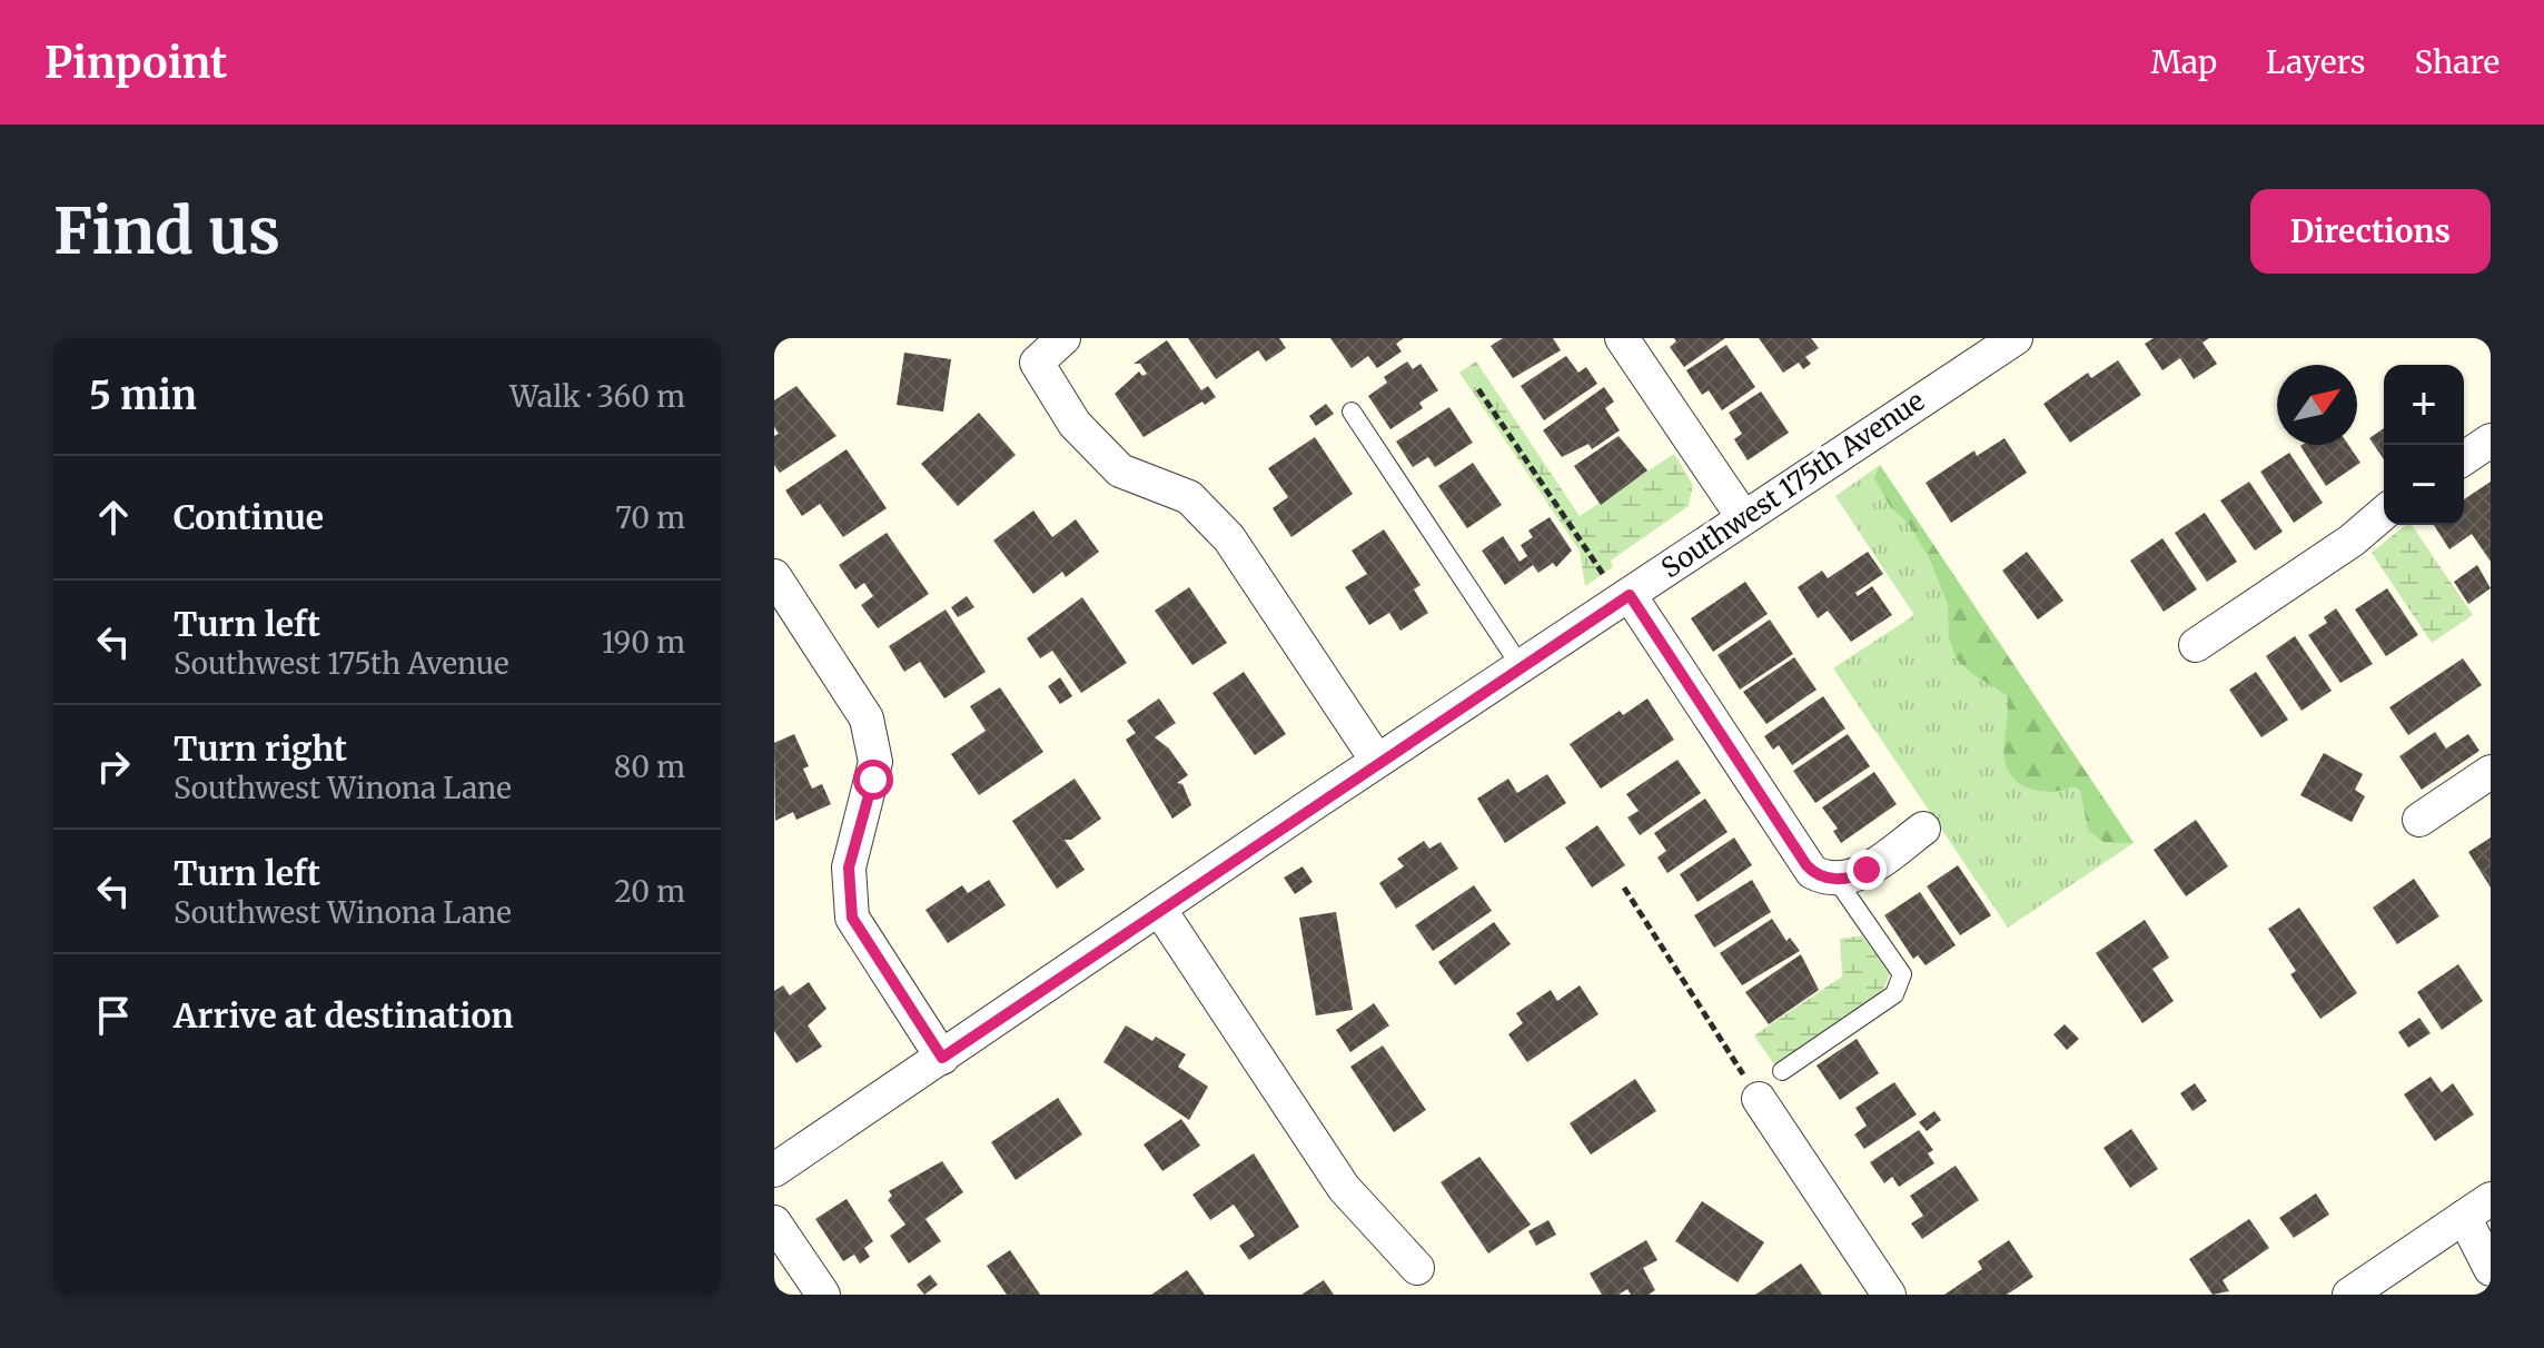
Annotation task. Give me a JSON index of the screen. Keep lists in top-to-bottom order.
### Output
{
  "streets": {
    "street": ["Southwest 175th Avenue"]
  },
  "north": "top right",
  "page": {
    "header": "Pinpoint",
    "nav": ["Map", "Layers", "Share"],
    "buttons": "Directions",
    "title": "Find us",
    "heading": ["5 min", "Walk · 360 m"],
    "map_buttons": ["+", "−"],
    "list": [
      ["Continue", "70 m"],
      ["Turn left", "Southwest 175th Avenue", "190 m"],
      ["Turn right", "Southwest Winona Lane", "80 m"],
      ["Turn left", "Southwest Winona Lane", "20 m"],
      "Arrive at destination"
    ]
  }
}
